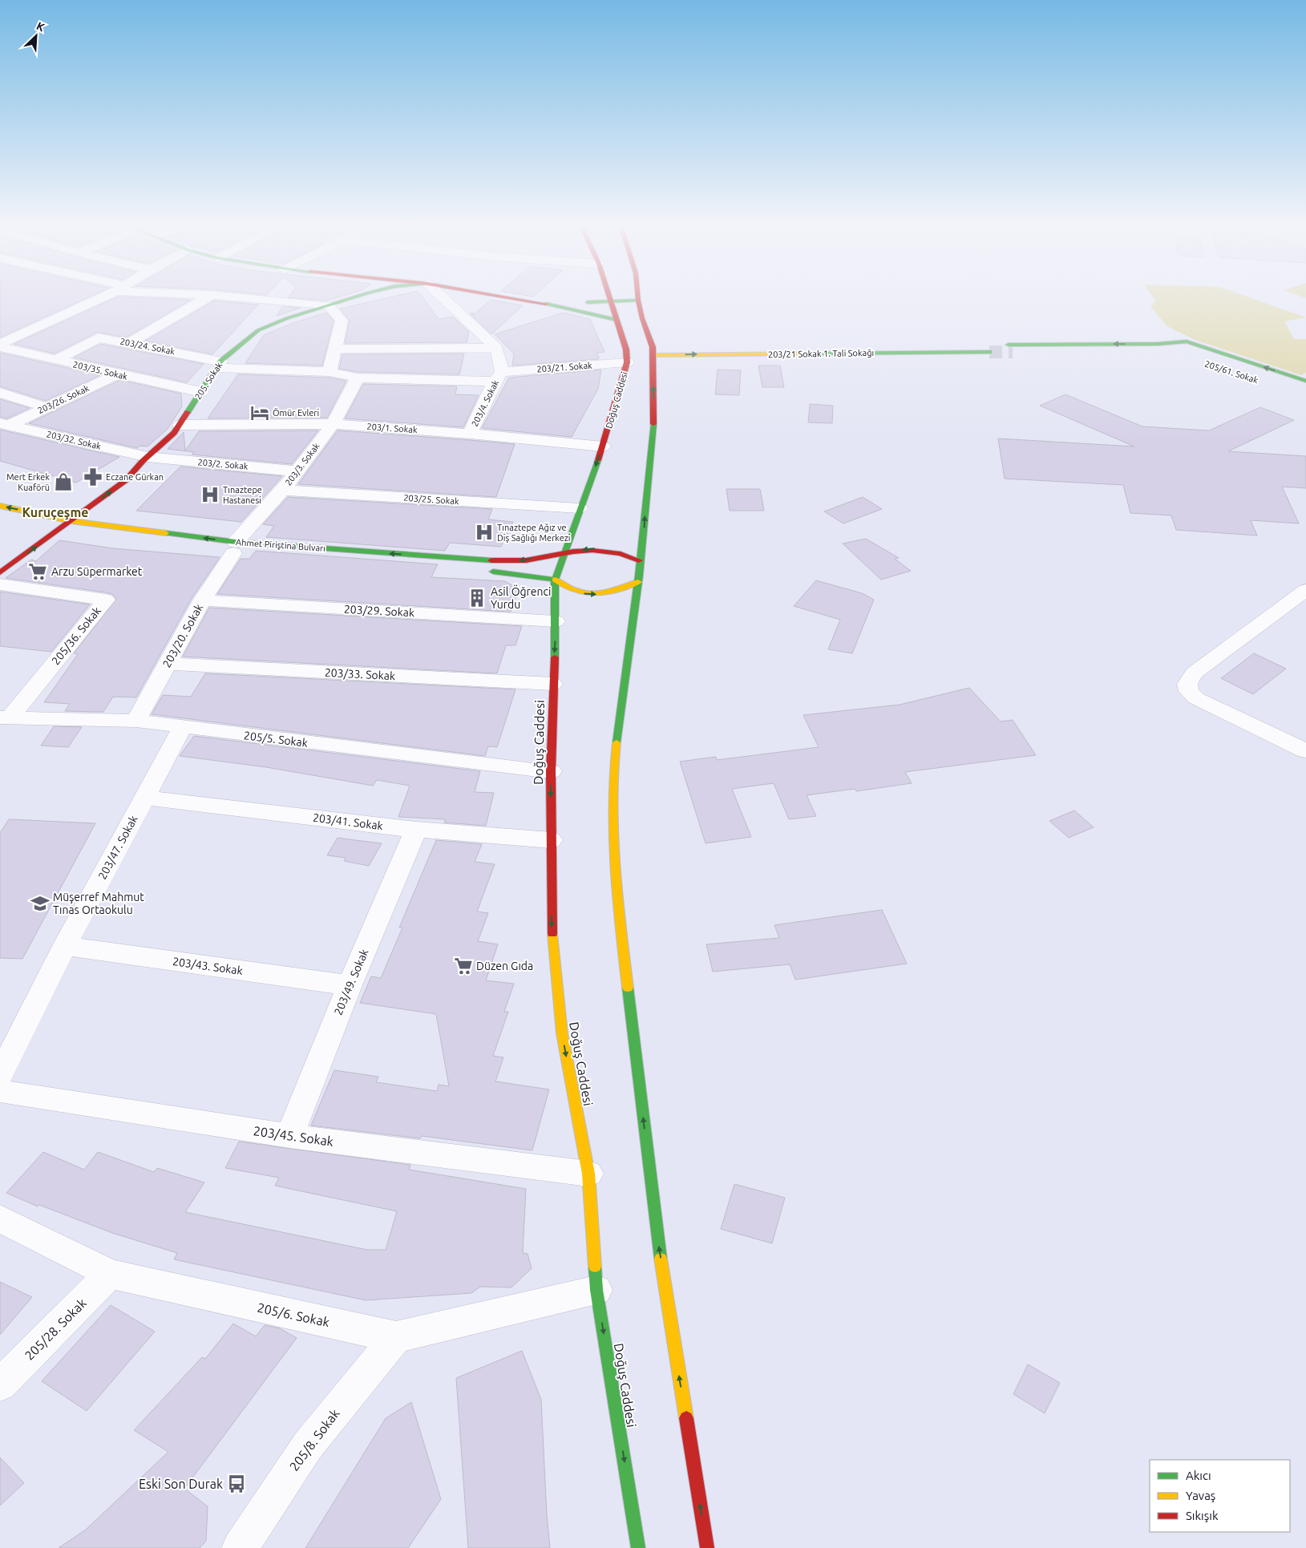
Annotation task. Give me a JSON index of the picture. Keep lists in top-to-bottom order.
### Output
{
  "streets": {
    "main road": [
      "203/21 Sokak 1. Tali Sokağı",
      "205/61. Sokak",
      "205. Sokak",
      "Doğuş Caddesi",
      "Ahmet Piriştina Bulvarı"
    ],
    "street": [
      "203/24. Sokak",
      "203/21. Sokak",
      "203/35. Sokak",
      "203/26. Sokak",
      "203/4. Sokak",
      "203/1. Sokak",
      "203/32. Sokak",
      "203/2. Sokak",
      "203/3. Sokak",
      "203/25. Sokak",
      "203/29. Sokak",
      "205/36. Sokak",
      "203/20. Sokak",
      "203/33. Sokak",
      "205/5. Sokak",
      "203/41. Sokak",
      "203/47. Sokak",
      "203/43. Sokak",
      "203/49. Sokak",
      "203/45. Sokak",
      "205/6. Sokak",
      "205/28. Sokak",
      "205/8. Sokak"
    ]
  },
  "crossings": [
    ["203/24. Sokak", "203/35. Sokak"],
    ["203/24. Sokak", "205. Sokak"],
    ["203/21. Sokak", "Doğuş Caddesi"],
    ["203/21. Sokak", "203/4. Sokak"],
    ["203/35. Sokak", "205. Sokak"],
    ["203/35. Sokak", "203/26. Sokak"],
    ["205. Sokak", "203/1. Sokak"],
    ["205. Sokak", "203/32. Sokak"],
    ["205. Sokak", "203/2. Sokak"],
    ["205. Sokak", "Ahmet Piriştina Bulvarı"],
    ["203/26. Sokak", "203/32. Sokak"],
    ["Doğuş Caddesi", "203/1. Sokak"],
    ["Doğuş Caddesi", "203/25. Sokak"],
    ["Doğuş Caddesi", "Ahmet Piriştina Bulvarı"],
    ["Doğuş Caddesi", "203/29. Sokak"],
    ["Doğuş Caddesi", "203/33. Sokak"],
    ["Doğuş Caddesi", "205/5. Sokak"],
    ["Doğuş Caddesi", "203/41. Sokak"],
    ["Doğuş Caddesi", "203/45. Sokak"],
    ["Doğuş Caddesi", "205/6. Sokak"],
    ["203/4. Sokak", "203/1. Sokak"],
    ["203/1. Sokak", "203/3. Sokak"],
    ["203/32. Sokak", "203/2. Sokak"],
    ["203/2. Sokak", "203/3. Sokak"],
    ["203/3. Sokak", "203/25. Sokak"],
    ["203/3. Sokak", "Ahmet Piriştina Bulvarı"],
    ["203/3. Sokak", "203/20. Sokak"],
    ["Ahmet Piriştina Bulvarı", "203/20. Sokak"],
    ["203/29. Sokak", "203/20. Sokak"],
    ["205/36. Sokak", "205/5. Sokak"],
    ["203/20. Sokak", "203/33. Sokak"],
    ["203/20. Sokak", "205/5. Sokak"],
    ["205/5. Sokak", "203/47. Sokak"],
    ["203/41. Sokak", "203/47. Sokak"],
    ["203/41. Sokak", "203/49. Sokak"],
    ["203/47. Sokak", "203/43. Sokak"],
    ["203/43. Sokak", "203/49. Sokak"],
    ["203/49. Sokak", "203/45. Sokak"],
    ["205/6. Sokak", "205/28. Sokak"],
    ["205/6. Sokak", "205/8. Sokak"]
  ],
  "one_way": ["205/61. Sokak", "Ahmet Piriştina Bulvarı"],
  "districts": ["Kuruçeşme"],
  "places": {
    "hotel": ["Ömür Evleri"],
    "pharmacy": ["Eczane Gürkan"],
    "shop": ["Mert Erkek Kuaförü"],
    "hospital": ["Tınaztepe Hastanesi", "Tınaztepe Ağız ve Diş Sağlığı Merkezi"],
    "supermarket": ["Arzu Süpermarket", "Düzen Gıda"],
    "building": ["Asil Öğrenci Yurdu"],
    "school or university": ["Müşerref Mahmut Tınas Ortaokulu"],
    "bus stop": ["Eski Son Durak"]
  },
  "legend": ["Akıcı", "Yavaş", "Sıkışık"],
  "north": "top right"
}
